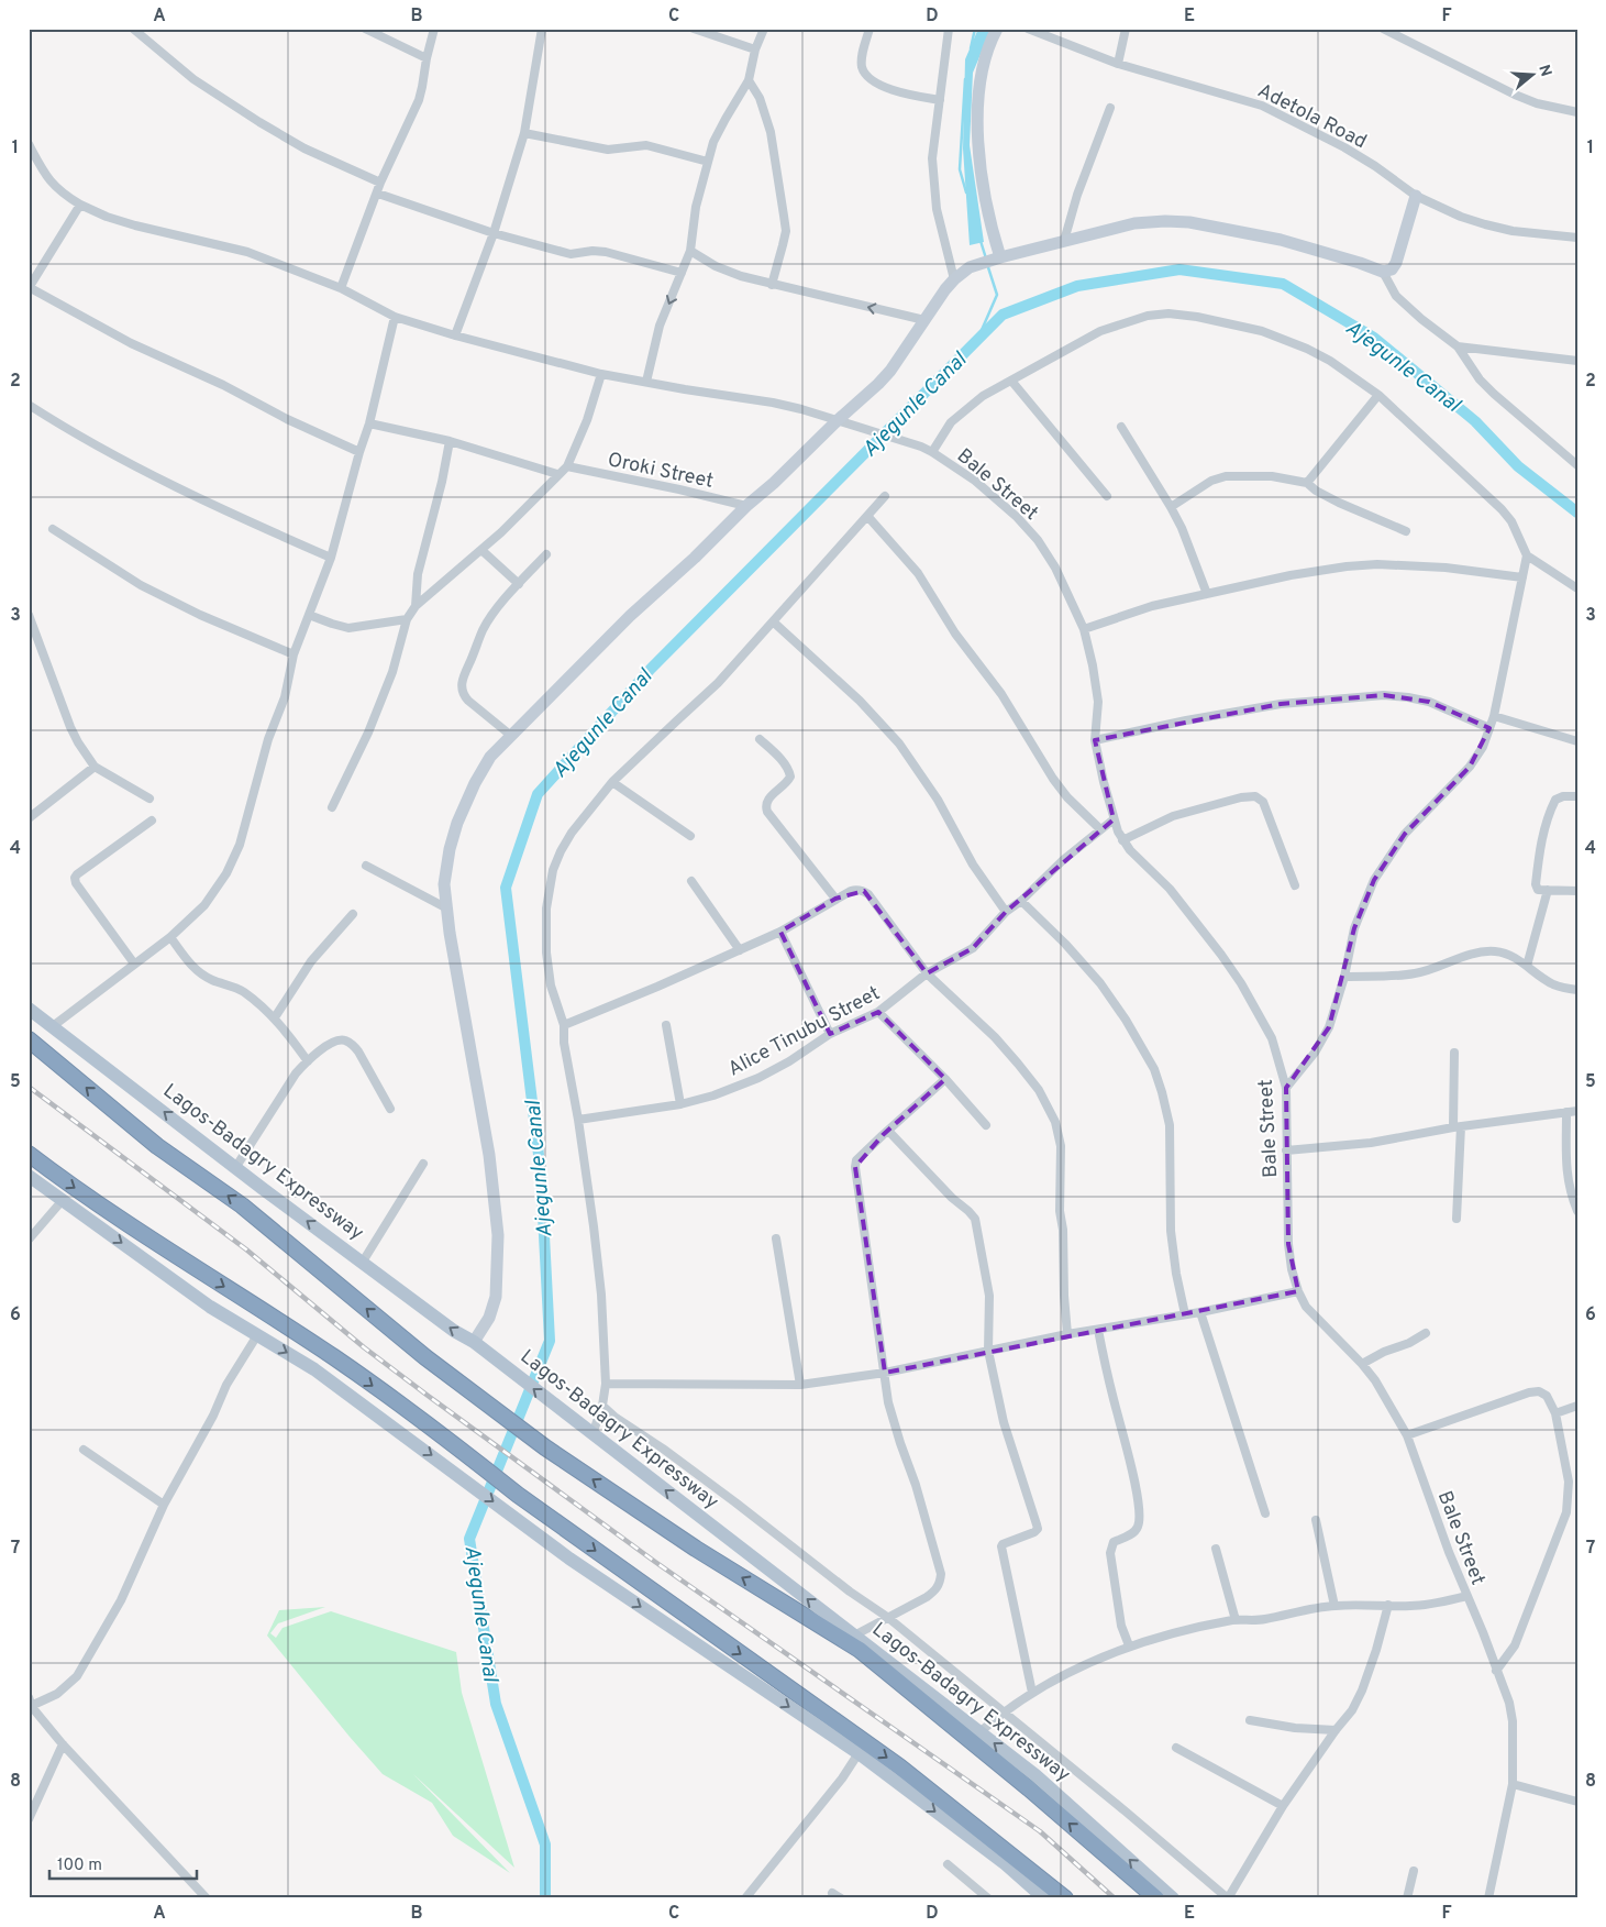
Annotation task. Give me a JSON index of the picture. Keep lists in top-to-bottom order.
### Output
{
  "streets": {
    "highway": ["Lagos-Badagry Expressway"],
    "street": [
      "Adetola Road",
      "Oroki Street",
      "Bale Street",
      "Alice Tinubu Street"
    ]
  },
  "crossings": [
    ["Bale Street", "Alice Tinubu Street"]
  ],
  "water": ["Ajegunle Canal"],
  "scale_bar": "100 m",
  "north": "right",
  "grid": {
    "columns": [
      "A",
      "B",
      "C",
      "D",
      "E",
      "F"
    ],
    "rows": [
      "1",
      "2",
      "3",
      "4",
      "5",
      "6",
      "7",
      "8"
    ]
  }
}
